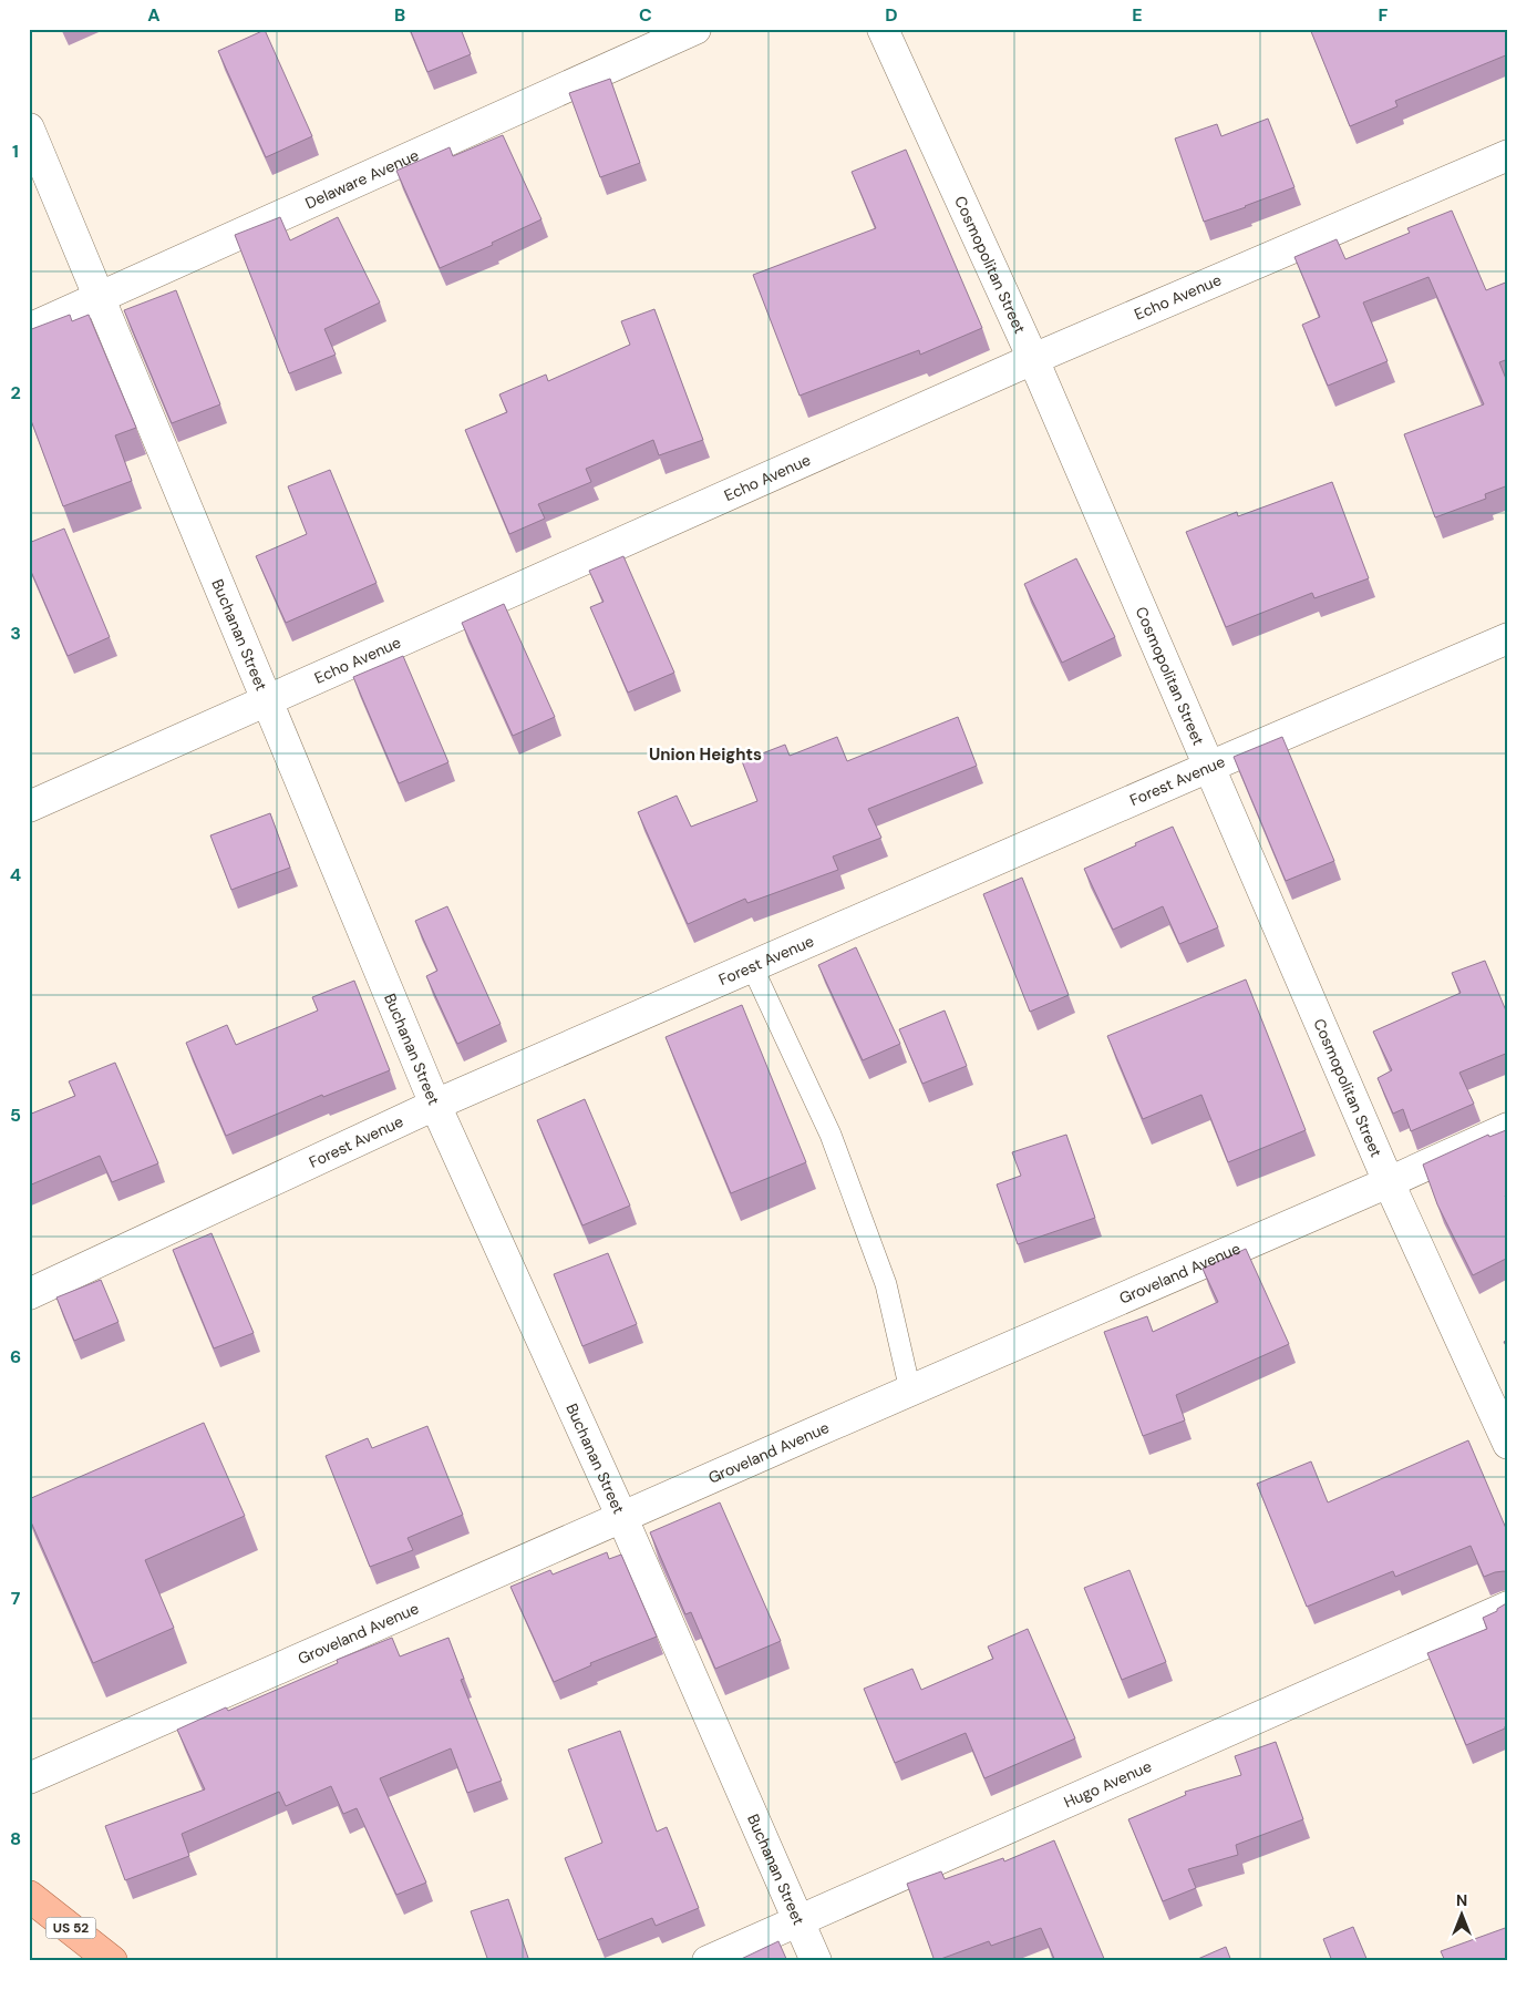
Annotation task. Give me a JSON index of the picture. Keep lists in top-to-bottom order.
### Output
{
  "streets": {
    "main road": ["US 52"],
    "street": [
      "Delaware Avenue",
      "Cosmopolitan Street",
      "Echo Avenue",
      "Buchanan Street",
      "Forest Avenue",
      "Groveland Avenue",
      "Hugo Avenue"
    ]
  },
  "crossings": [
    ["Delaware Avenue", "Buchanan Street"],
    ["Cosmopolitan Street", "Echo Avenue"],
    ["Cosmopolitan Street", "Forest Avenue"],
    ["Cosmopolitan Street", "Groveland Avenue"],
    ["Echo Avenue", "Buchanan Street"],
    ["Buchanan Street", "Forest Avenue"],
    ["Buchanan Street", "Groveland Avenue"],
    ["Buchanan Street", "Hugo Avenue"]
  ],
  "districts": ["Union Heights"],
  "north": "top",
  "grid": {
    "columns": [
      "A",
      "B",
      "C",
      "D",
      "E",
      "F"
    ],
    "rows": [
      "1",
      "2",
      "3",
      "4",
      "5",
      "6",
      "7",
      "8"
    ]
  }
}
